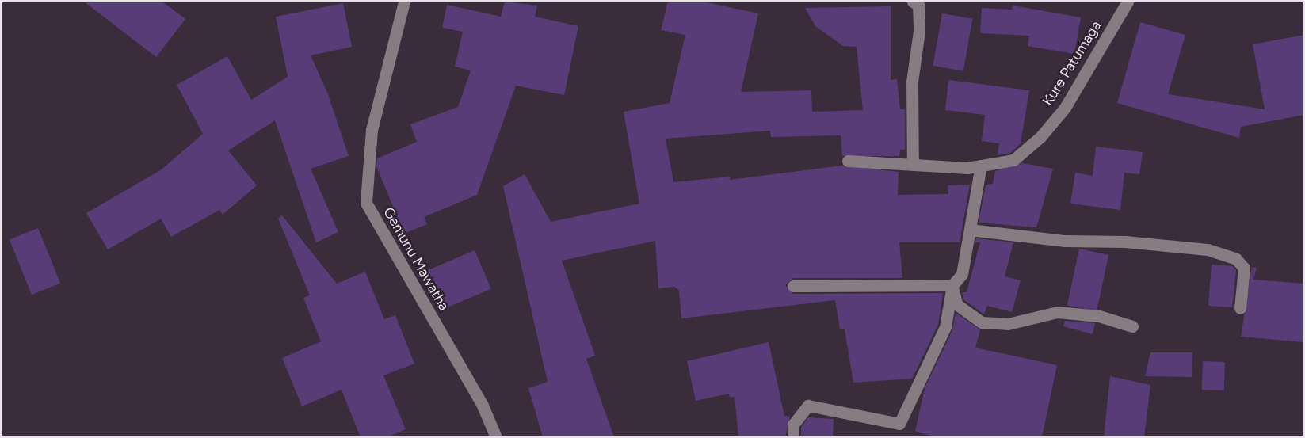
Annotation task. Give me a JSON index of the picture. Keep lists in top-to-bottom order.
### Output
{
  "streets": {
    "street": ["Kure Patumaga", "Gemunu Mawatha"]
  }
}
